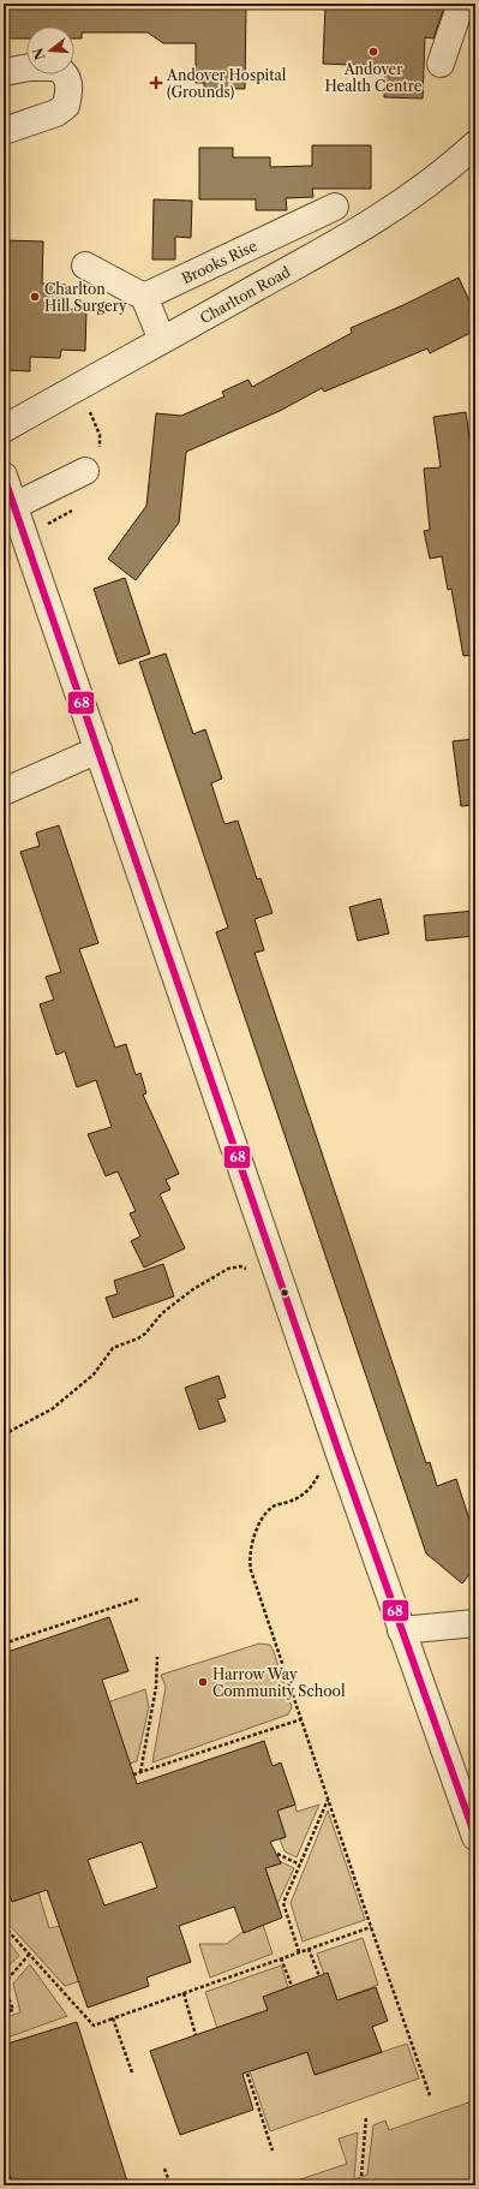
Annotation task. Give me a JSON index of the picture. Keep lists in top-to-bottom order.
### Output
{
  "streets": {
    "street": ["Brooks Rise", "Charlton Road"]
  },
  "places": {
    "other": ["Andover Health Centre", "Charlton Hill Surgery", "Harrow Way Community School"],
    "health": ["Andover Hospital (Grounds)"]
  },
  "lines": ["transit line 68"],
  "north": "left"
}
